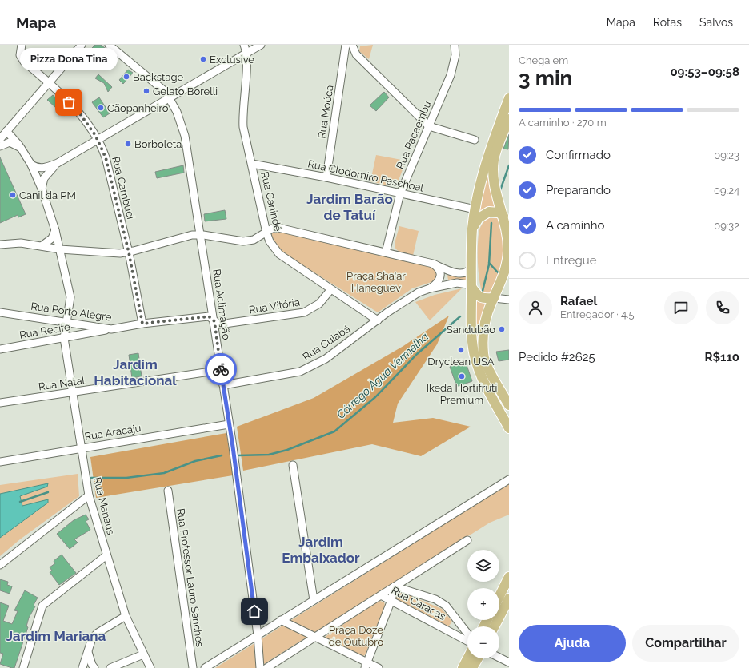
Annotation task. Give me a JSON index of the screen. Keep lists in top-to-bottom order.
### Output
{
  "streets": {
    "street": [
      "Rua Moóca",
      "Rua Pacaembu",
      "Rua Clodomiro Paschoal",
      "Rua Cambuci",
      "Rua Canindé",
      "Rua Aclimação",
      "Rua Vitória",
      "Rua Porto Alegre",
      "Rua Recife",
      "Rua Cuiabá",
      "Rua Natal",
      "Rua Aracaju",
      "Rua Manaus",
      "Rua Professor Lauro Sanches",
      "Rua Caracas"
    ]
  },
  "crossings": [
    ["Rua Moóca", "Rua Clodomiro Paschoal"],
    ["Rua Pacaembu", "Rua Clodomiro Paschoal"],
    ["Rua Clodomiro Paschoal", "Rua Canindé"],
    ["Rua Cambuci", "Rua Porto Alegre"],
    ["Rua Canindé", "Rua Vitória"],
    ["Rua Canindé", "Rua Cuiabá"],
    ["Rua Aclimação", "Rua Vitória"],
    ["Rua Aclimação", "Rua Porto Alegre"],
    ["Rua Aclimação", "Rua Cuiabá"],
    ["Rua Aclimação", "Rua Natal"],
    ["Rua Aclimação", "Rua Aracaju"],
    ["Rua Vitória", "Rua Porto Alegre"],
    ["Rua Porto Alegre", "Rua Recife"],
    ["Rua Porto Alegre", "Rua Manaus"],
    ["Rua Recife", "Rua Manaus"],
    ["Rua Natal", "Rua Manaus"],
    ["Rua Aracaju", "Rua Manaus"]
  ],
  "districts": [
    "Jardim Barão de Tatuí",
    "Jardim Habitacional",
    "Jardim Embaixador",
    "Jardim Mariana"
  ],
  "water": ["Córrego Àgua Vermelha"],
  "parks": ["Praça Sha'ar Haneguev", "Praça Doze de Outubro"],
  "places": [
    "Exclusive",
    "Backstage",
    "Gelato Borelli",
    "Pizza Dona Tina",
    "Cãopanheiro",
    "Borboleta",
    "Canil da PM",
    "Sandubão",
    "Dryclean USA",
    "Ikeda Hortifruti Premium"
  ],
  "page": {
    "header": "Mapa",
    "nav": ["Mapa", "Rotas", "Salvos"],
    "heading": ["3 min", "Chega em", "09:53–09:58"],
    "panel": [
      "Rafael",
      "Entregador · 4.5",
      "Pedido #2625",
      "R$110"
    ],
    "bubble": "Pizza Dona Tina",
    "bar": "A caminho · 270 m",
    "list": [
      ["Confirmado", "09:23"],
      ["Preparando", "09:24"],
      ["A caminho", "09:32"],
      "Entregue"
    ],
    "map_buttons": ["+", "−"],
    "buttons": ["Ajuda", "Compartilhar"]
  }
}
